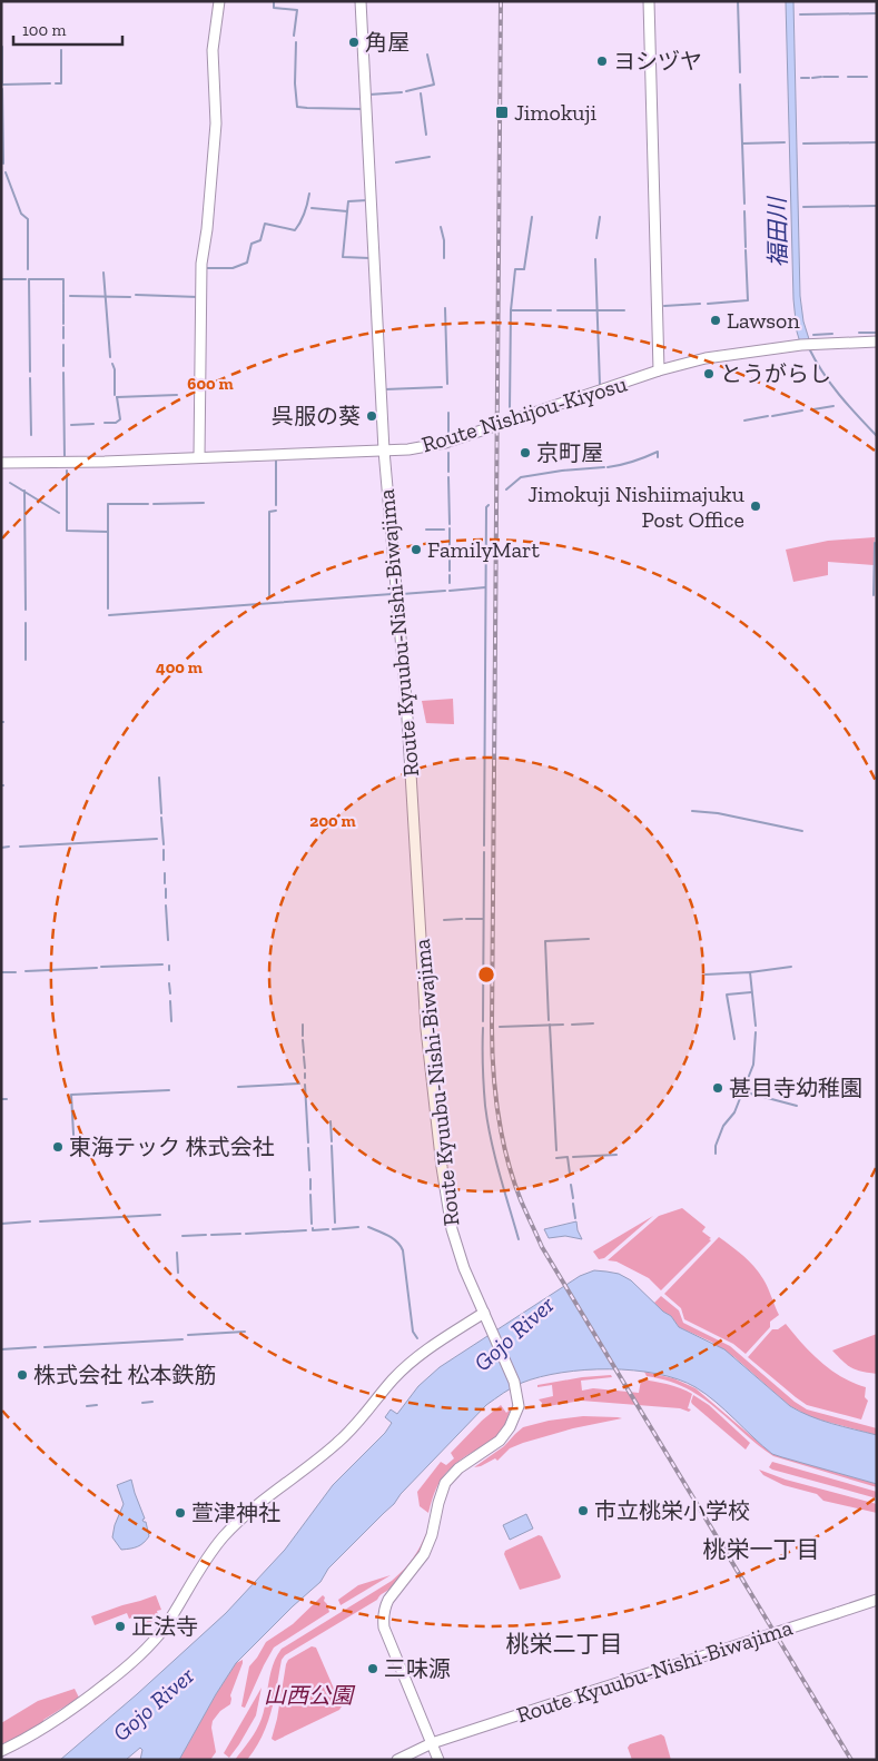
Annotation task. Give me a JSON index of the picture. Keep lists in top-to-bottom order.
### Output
{
  "streets": {
    "main road": ["Route Nishijou-Kiyosu", "Route Kyuubu-Nishi-Biwajima"]
  },
  "crossings": [
    ["Route Nishijou-Kiyosu", "Route Kyuubu-Nishi-Biwajima"]
  ],
  "districts": ["桃栄一丁目", "桃栄二丁目"],
  "water": ["福田川", "Gojo River"],
  "parks": ["山西公園"],
  "places": {
    "other": [
      "角屋",
      "ヨシヅヤ",
      "Lawson",
      "とうがらし",
      "呉服の葵",
      "京町屋",
      "Jimokuji Nishiimajuku Post Office",
      "FamilyMart",
      "甚目寺幼稚園",
      "東海テック 株式会社",
      "株式会社 松本鉄筋",
      "市立桃栄小学校",
      "萱津神社",
      "正法寺",
      "三味源"
    ],
    "transit": ["Jimokuji"]
  },
  "scale_bar": "100 m",
  "rings": ["600 m", "400 m", "200 m"]
}
